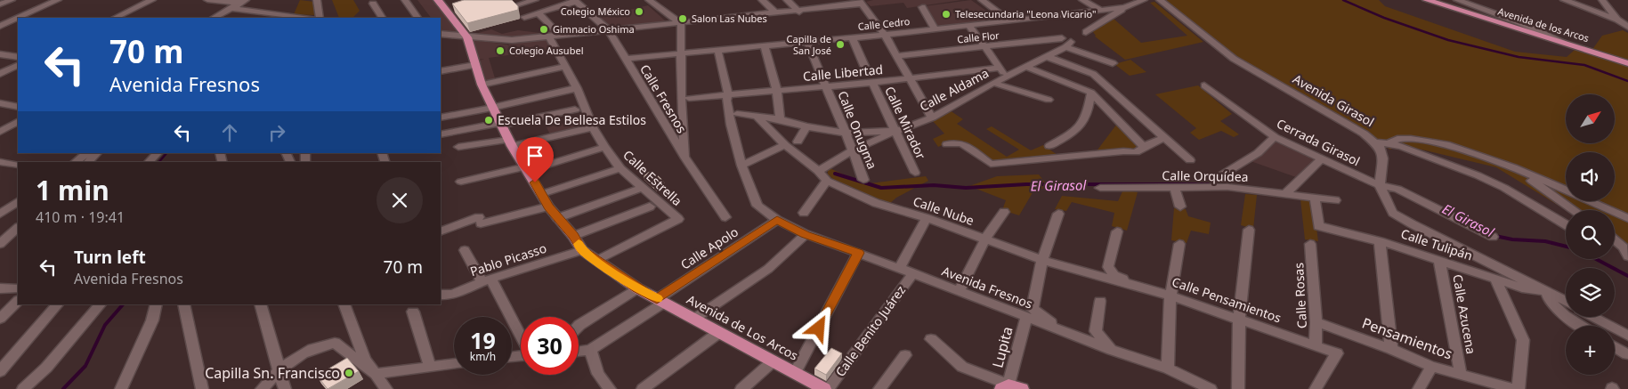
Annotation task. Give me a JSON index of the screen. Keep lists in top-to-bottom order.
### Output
{
  "streets": {
    "main road": ["Avenida de los Arcos", "Avenida de Los Arcos"],
    "street": [
      "Calle Cedro",
      "Calle Flor",
      "Calle Libertad",
      "Calle Aldama",
      "Calle Fresnos",
      "Avenida Girasol",
      "Calle Mirador",
      "Calle Onugma",
      "Cerrada Girasol",
      "Calle Orquídea",
      "Calle Estrella",
      "Calle Nube",
      "Calle Tulipán",
      "Calle Apolo",
      "Pablo Picasso",
      "Avenida Fresnos",
      "Calle Rosas",
      "Calle Pensamientos",
      "Calle Azucena",
      "Calle Benito Juárez",
      "Pensamientos",
      "Lupita"
    ]
  },
  "crossings": [
    ["Calle Cedro", "Calle Fresnos"],
    ["Calle Cedro", "Calle Onugma"],
    ["Calle Libertad", "Calle Mirador"],
    ["Calle Libertad", "Calle Onugma"],
    ["Calle Aldama", "Calle Mirador"],
    ["Calle Aldama", "Calle Onugma"],
    ["Calle Aldama", "Calle Nube"],
    ["Avenida Girasol", "Cerrada Girasol"],
    ["Calle Orquídea", "Calle Tulipán"],
    ["Calle Estrella", "Avenida de Los Arcos"],
    ["Calle Nube", "Calle Pensamientos"],
    ["Calle Tulipán", "Calle Azucena"],
    ["Calle Apolo", "Avenida Fresnos"],
    ["Calle Apolo", "Avenida de Los Arcos"],
    ["Pablo Picasso", "Avenida de Los Arcos"],
    ["Avenida Fresnos", "Calle Benito Juárez"],
    ["Avenida Fresnos", "Lupita"],
    ["Calle Rosas", "Calle Pensamientos"],
    ["Calle Rosas", "Pensamientos"],
    ["Calle Azucena", "Pensamientos"]
  ],
  "water": ["El Girasol"],
  "places": [
    "Colegio México",
    "Telesecundaria \"Leona Vicario\"",
    "Salon Las Nubes",
    "Gimnacio Oshima",
    "Capilla de San José",
    "Colegio Ausubel",
    "Escuela De Bellesa Estilos",
    "Capilla Sn. Francisco"
  ],
  "north": "top right",
  "page": {
    "turn": ["70 m", "Avenida Fresnos"],
    "map_buttons": "+",
    "heading": ["1 min", "410 m · 19:41"],
    "list": [
      {
        "name": "Turn left",
        "note": "Avenida Fresnos",
        "value": "70 m"
      }
    ],
    "speed": "19 km/h",
    "limit": "30"
  }
}
